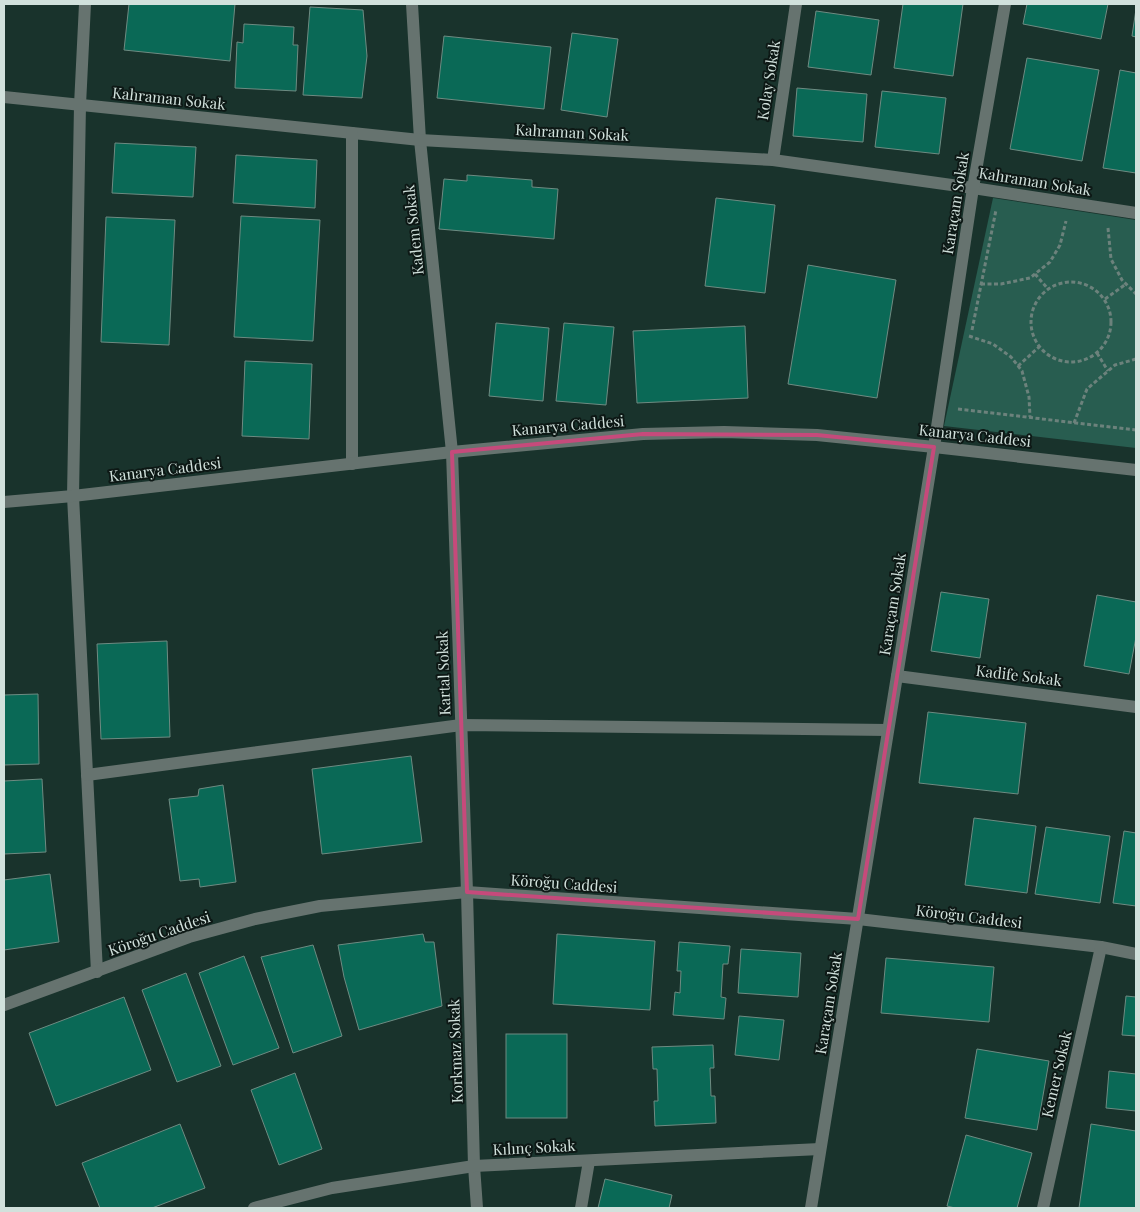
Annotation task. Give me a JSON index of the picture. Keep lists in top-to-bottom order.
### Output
{
  "streets": {
    "street": [
      "Kolay Sokak",
      "Kahraman Sokak",
      "Karaçam Sokak",
      "Kadem Sokak",
      "Kanarya Caddesi",
      "Kartal Sokak",
      "Kadife Sokak",
      "Köroğu Caddesi",
      "Korkmaz Sokak",
      "Kemer Sokak",
      "Kılınç Sokak"
    ]
  },
  "crossings": [
    ["Kolay Sokak", "Kahraman Sokak"],
    ["Kahraman Sokak", "Karaçam Sokak"],
    ["Kahraman Sokak", "Kadem Sokak"],
    ["Karaçam Sokak", "Kanarya Caddesi"],
    ["Karaçam Sokak", "Kadife Sokak"],
    ["Karaçam Sokak", "Köroğu Caddesi"],
    ["Karaçam Sokak", "Kılınç Sokak"],
    ["Kadem Sokak", "Kanarya Caddesi"],
    ["Kadem Sokak", "Kartal Sokak"],
    ["Kanarya Caddesi", "Kartal Sokak"],
    ["Kartal Sokak", "Köroğu Caddesi"],
    ["Kartal Sokak", "Korkmaz Sokak"],
    ["Köroğu Caddesi", "Korkmaz Sokak"],
    ["Köroğu Caddesi", "Kemer Sokak"],
    ["Korkmaz Sokak", "Kılınç Sokak"]
  ]
}
